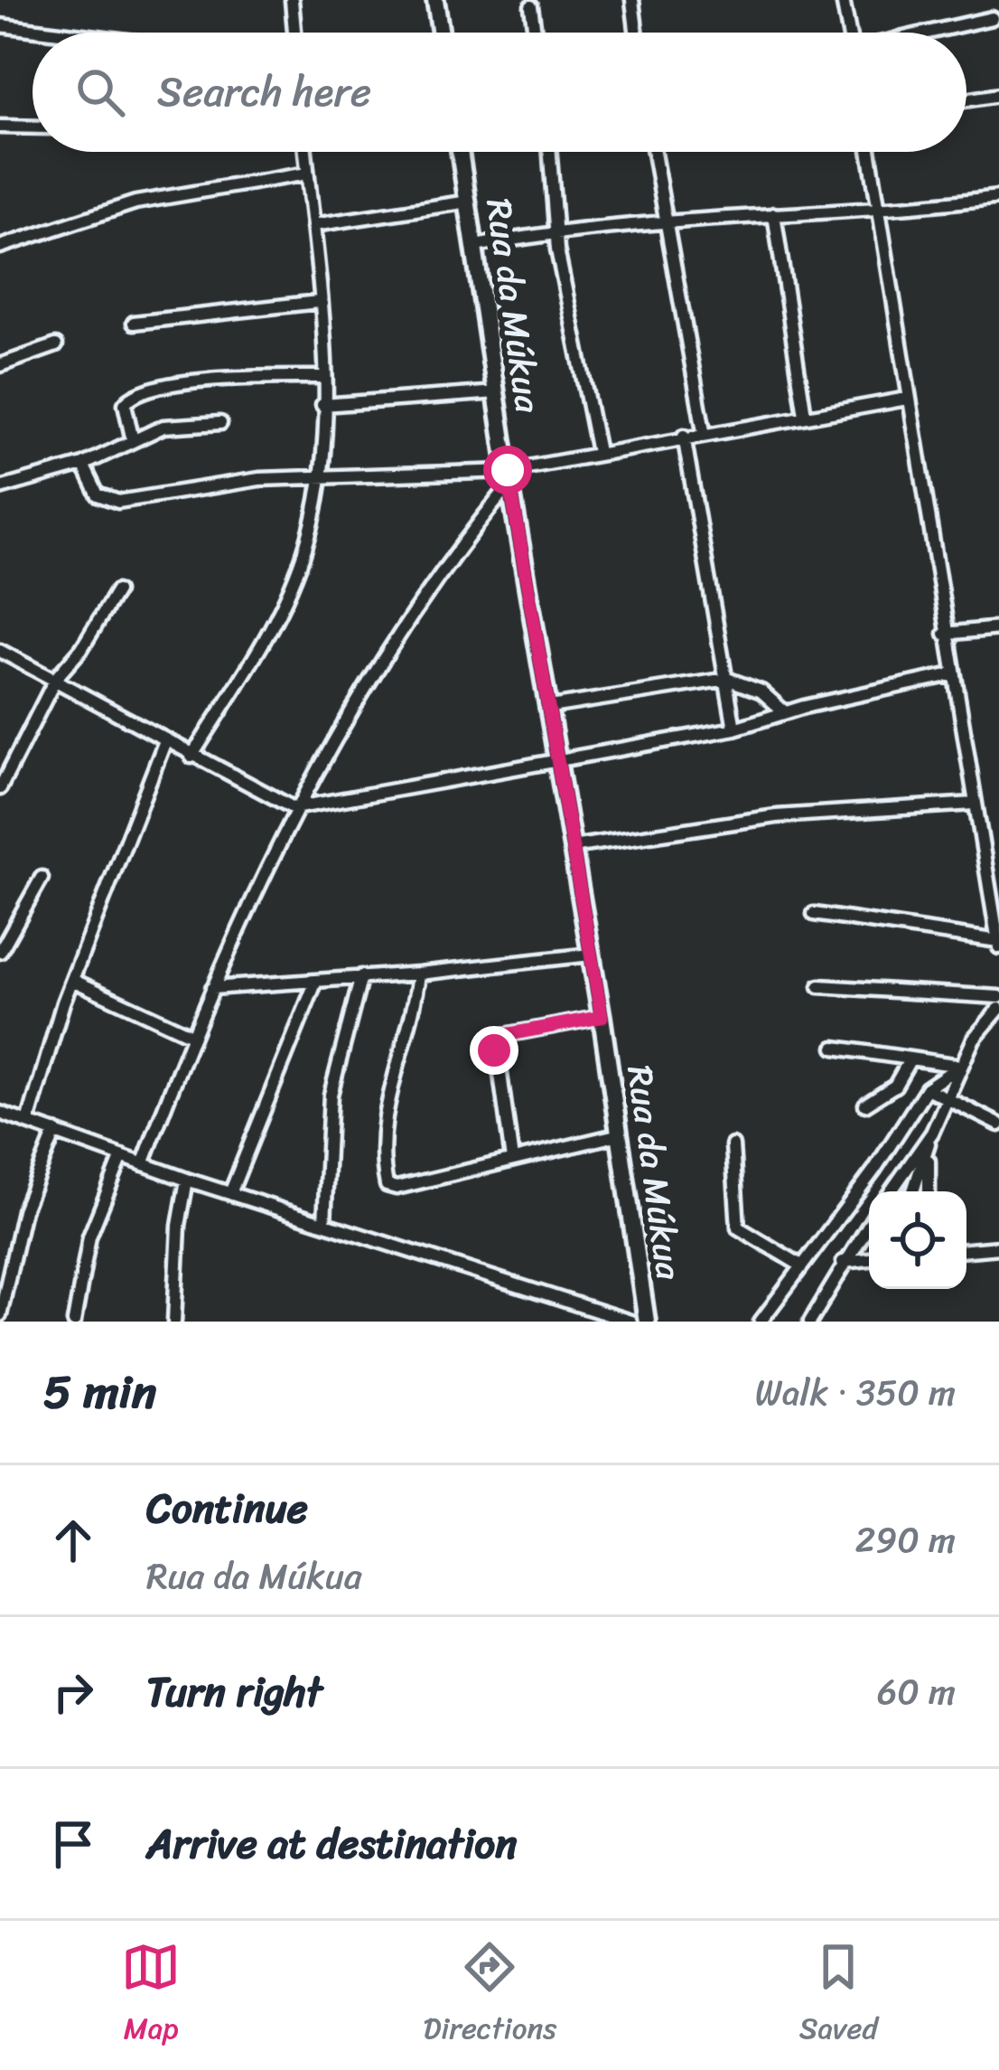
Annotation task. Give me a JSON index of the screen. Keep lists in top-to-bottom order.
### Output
{
  "streets": {
    "street": ["Rua da Múkua"]
  },
  "page": {
    "search": "Search here",
    "heading": ["5 min", "Walk · 350 m"],
    "list": [
      ["Continue", "Rua da Múkua", "290 m"],
      ["Turn right", "60 m"],
      "Arrive at destination"
    ],
    "nav": ["Map", "Directions", "Saved"]
  }
}
